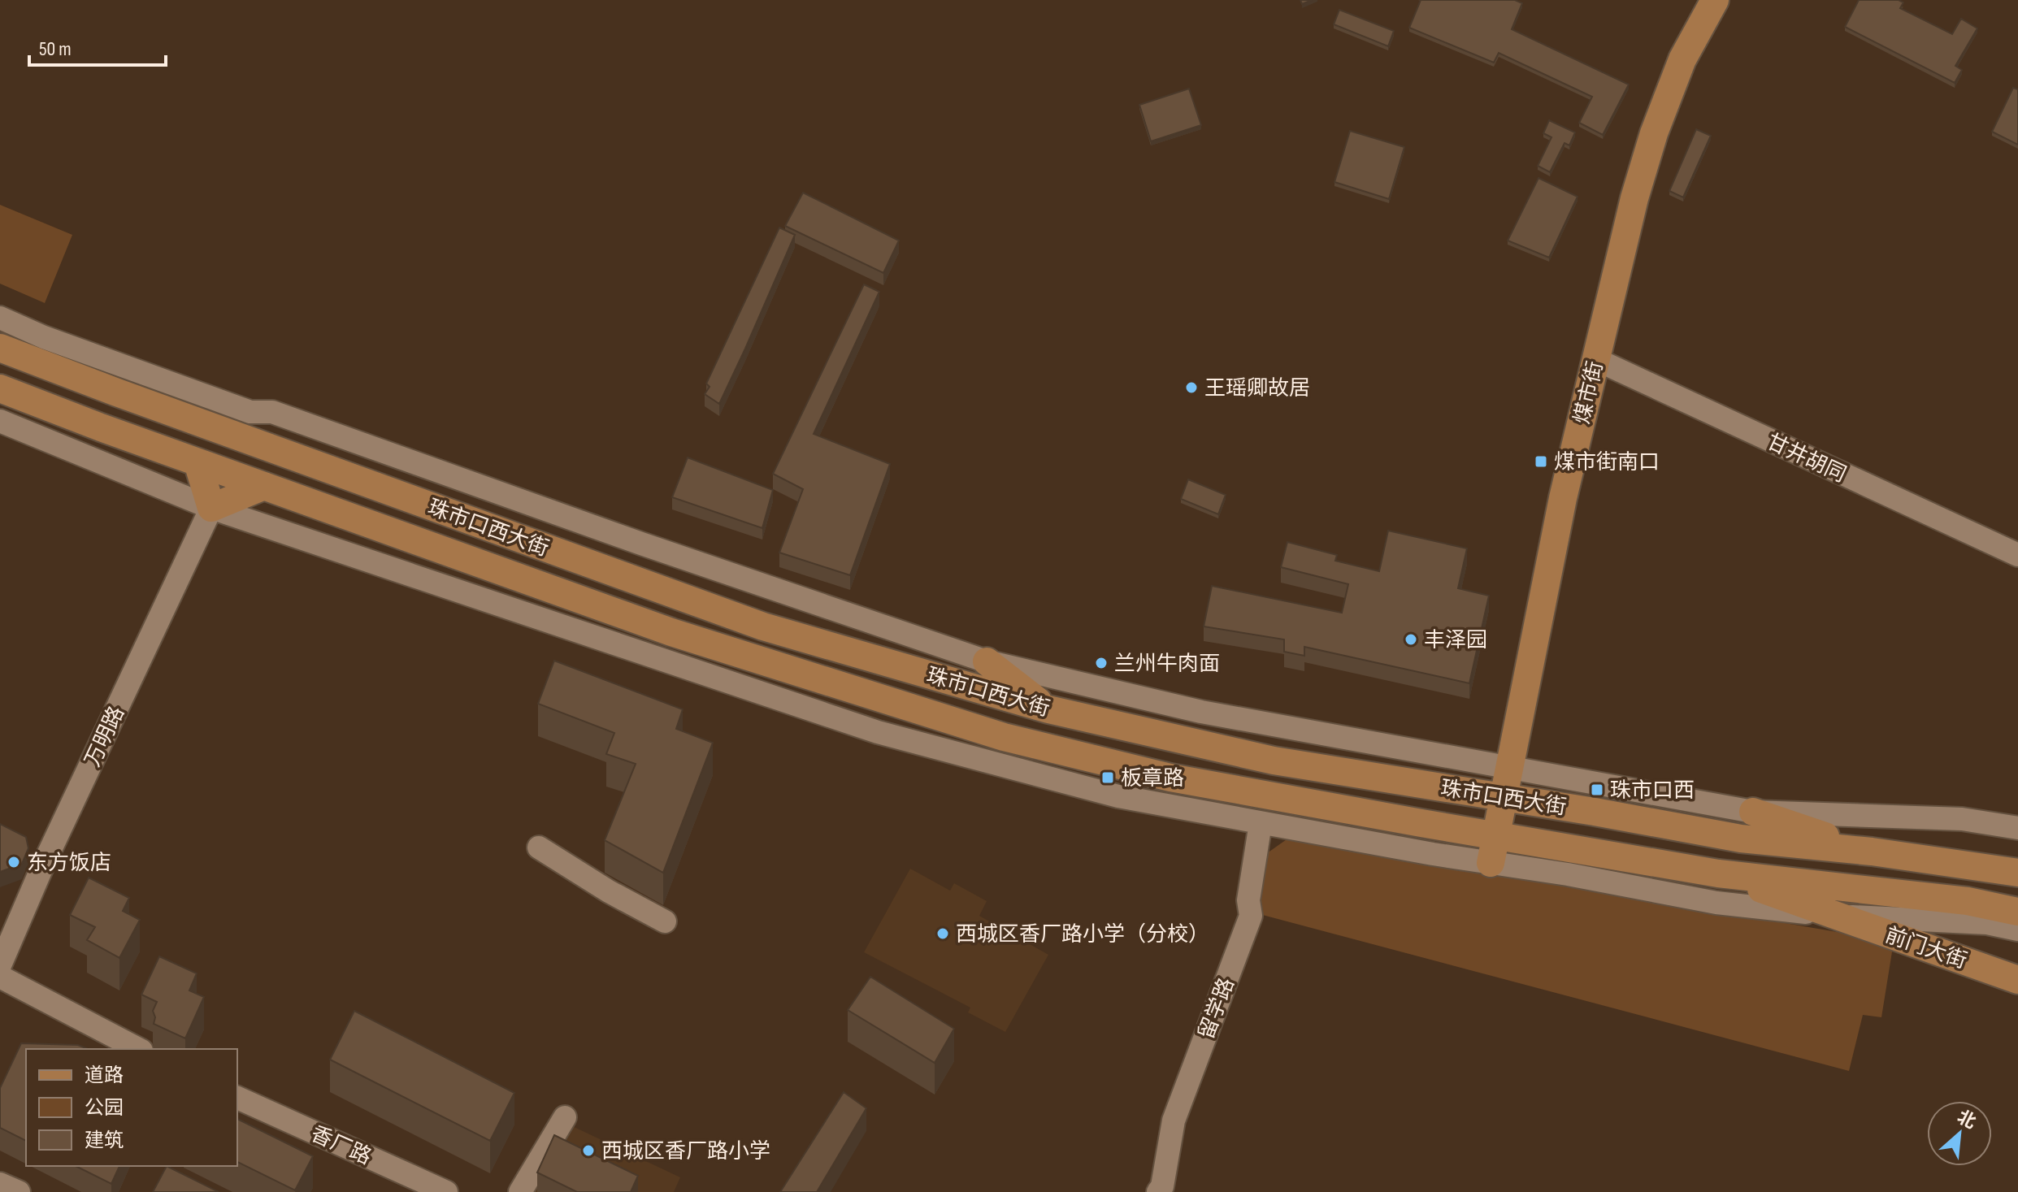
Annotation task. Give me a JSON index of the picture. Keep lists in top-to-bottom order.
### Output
{
  "streets": {
    "main road": ["煤市街", "珠市口西大街", "前门大街"],
    "street": [
      "甘井胡同",
      "万明路",
      "留学路",
      "香厂路"
    ]
  },
  "crossings": [
    ["煤市街", "甘井胡同"],
    ["煤市街", "珠市口西大街"],
    ["珠市口西大街", "前门大街"]
  ],
  "places": {
    "other": [
      "王瑶卿故居",
      "丰泽园",
      "兰州牛肉面",
      "东方饭店",
      "西城区香厂路小学（分校）",
      "西城区香厂路小学"
    ],
    "transit": ["煤市街南口", "板章路", "珠市口西"]
  },
  "legend": ["道路", "公园", "建筑"],
  "scale_bar": "50 m",
  "north": "top right"
}
